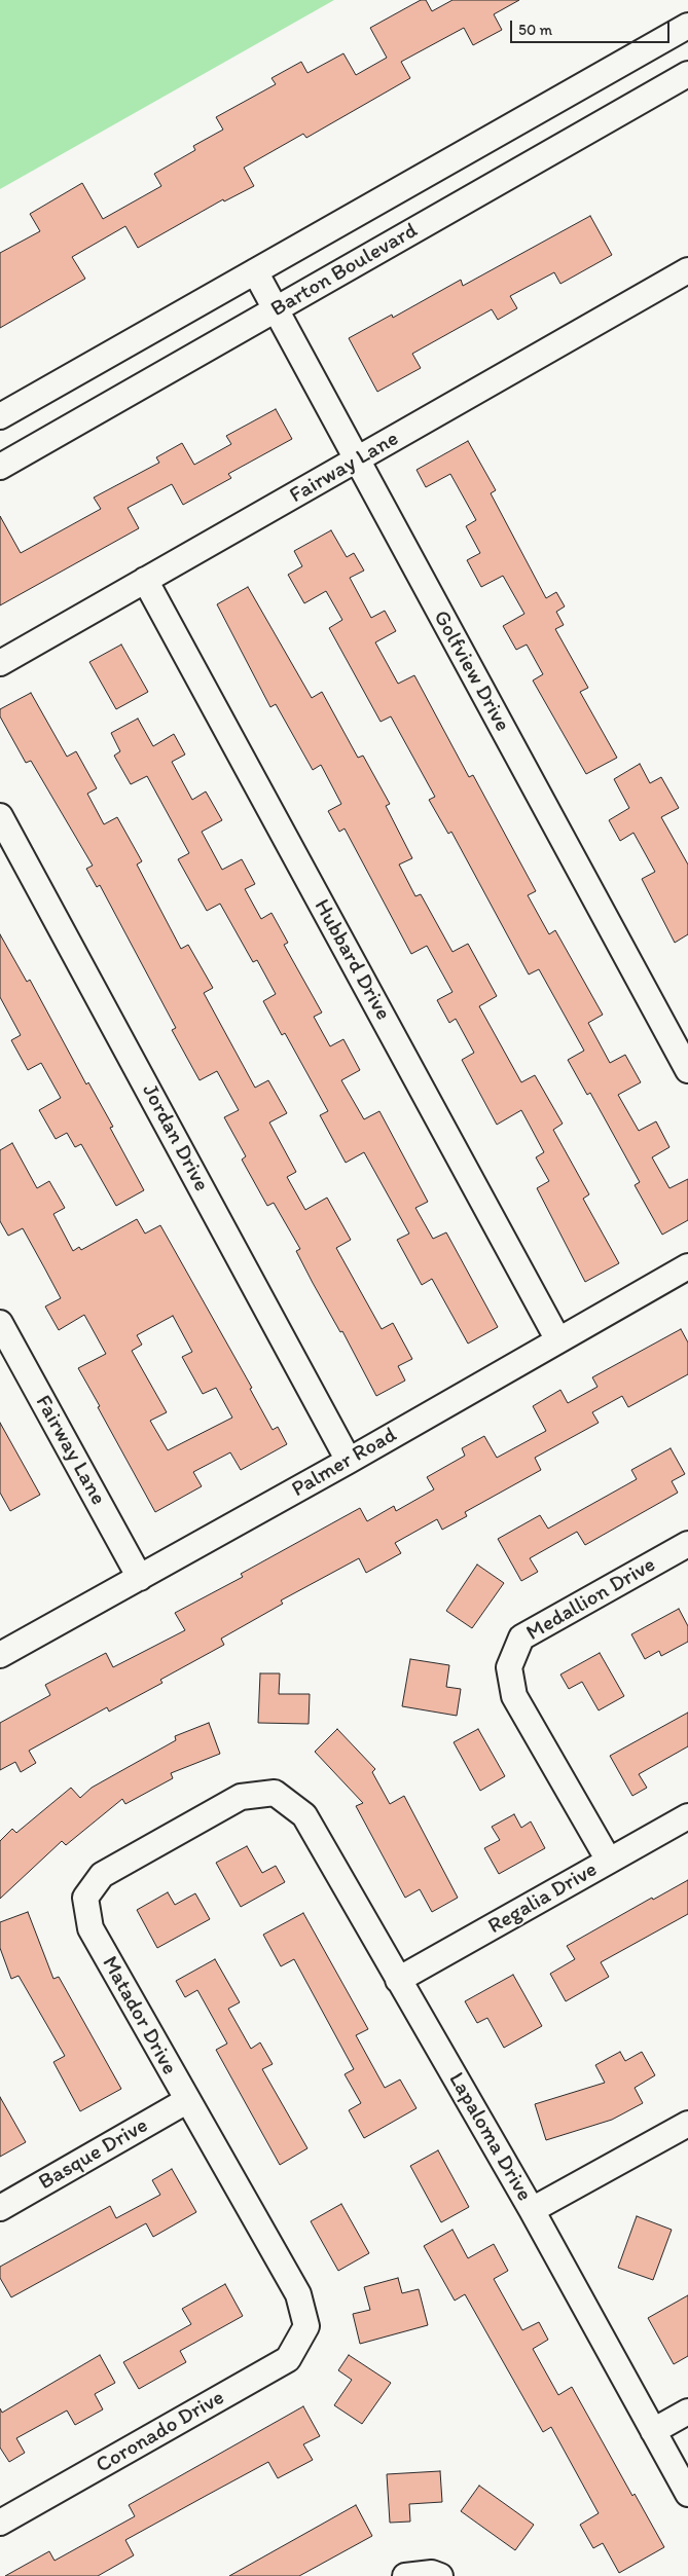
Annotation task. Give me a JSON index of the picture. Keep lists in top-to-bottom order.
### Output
{
  "streets": {
    "street": [
      "Barton Boulevard",
      "Fairway Lane",
      "Golfview Drive",
      "Hubbard Drive",
      "Jordan Drive",
      "Palmer Road",
      "Medallion Drive",
      "Regalia Drive",
      "Matador Drive",
      "Lapaloma Drive",
      "Basque Drive",
      "Coronado Drive"
    ]
  },
  "crossings": [
    ["Barton Boulevard", "Golfview Drive"],
    ["Fairway Lane", "Golfview Drive"],
    ["Fairway Lane", "Hubbard Drive"],
    ["Fairway Lane", "Palmer Road"],
    ["Hubbard Drive", "Palmer Road"],
    ["Jordan Drive", "Palmer Road"],
    ["Medallion Drive", "Regalia Drive"],
    ["Regalia Drive", "Lapaloma Drive"],
    ["Matador Drive", "Lapaloma Drive"],
    ["Matador Drive", "Basque Drive"],
    ["Matador Drive", "Coronado Drive"]
  ],
  "scale_bar": "50 m"
}
